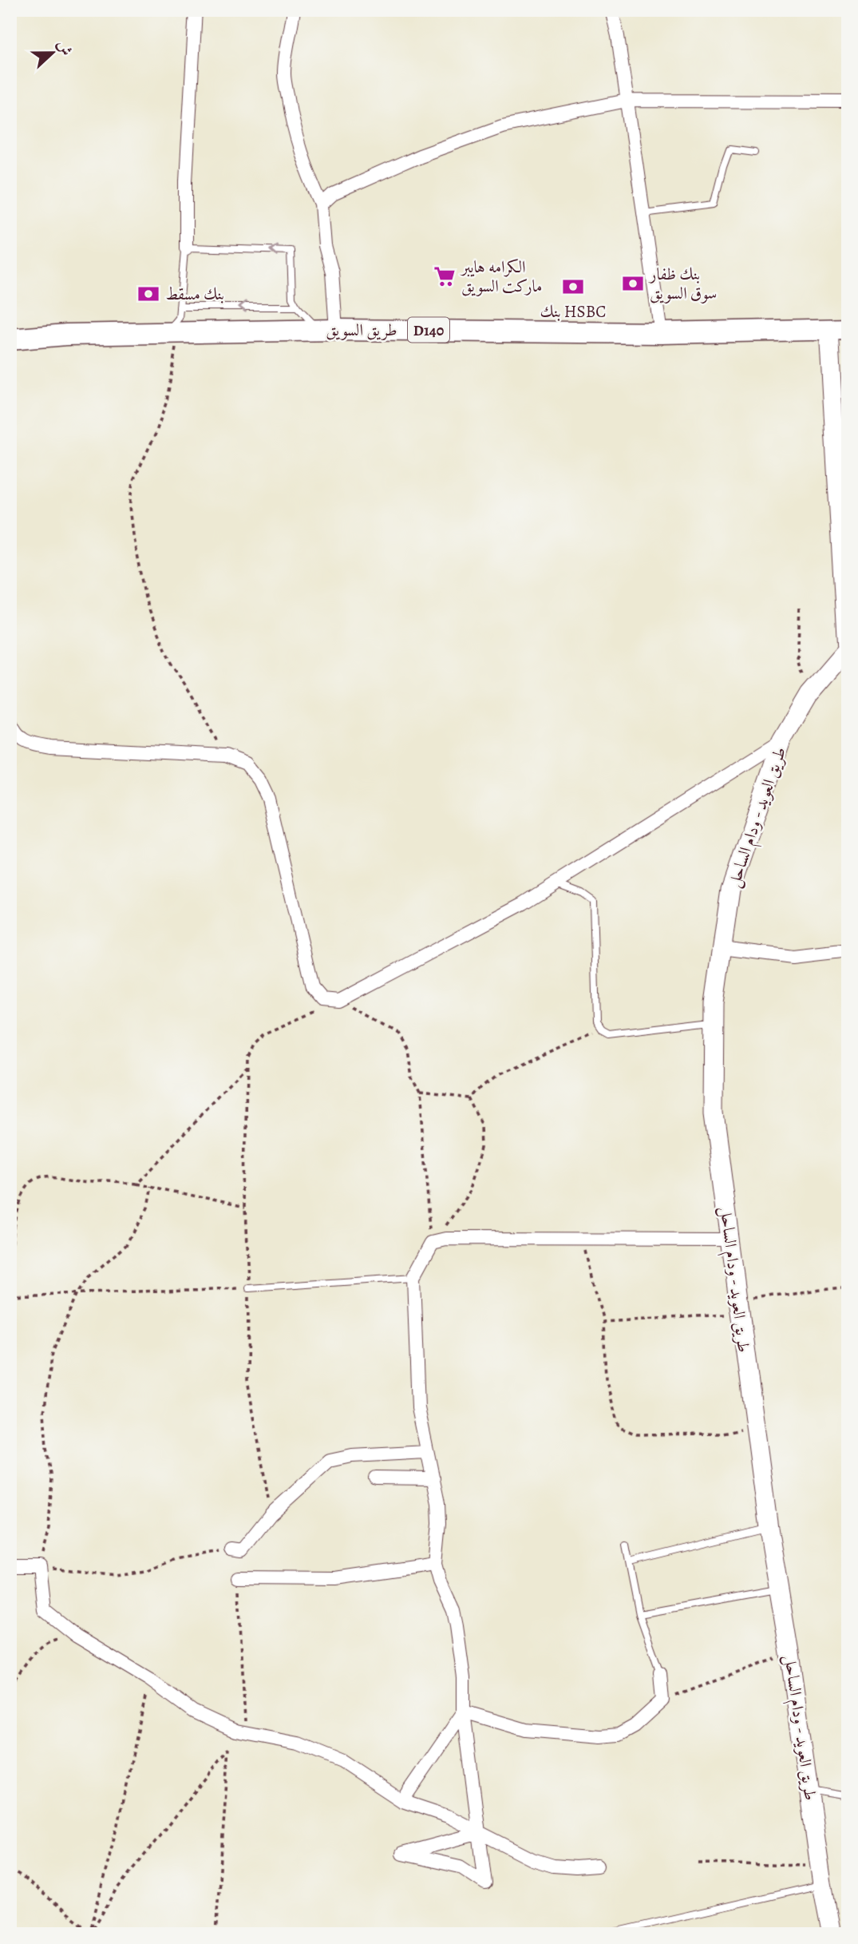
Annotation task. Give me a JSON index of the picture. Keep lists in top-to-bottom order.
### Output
{
  "streets": {
    "main road": ["طريق السويق", "D140", "طريق العويد - ودام الساحل"]
  },
  "crossings": [
    ["طريق السويق", "طريق العويد - ودام الساحل"]
  ],
  "places": {
    "supermarket": ["الكرامه هايبر ماركت السويق"],
    "bank": ["بنك ظفار سوق السويق", "بنك HSBC", "بنك مسقط"]
  },
  "north": "right"
}
